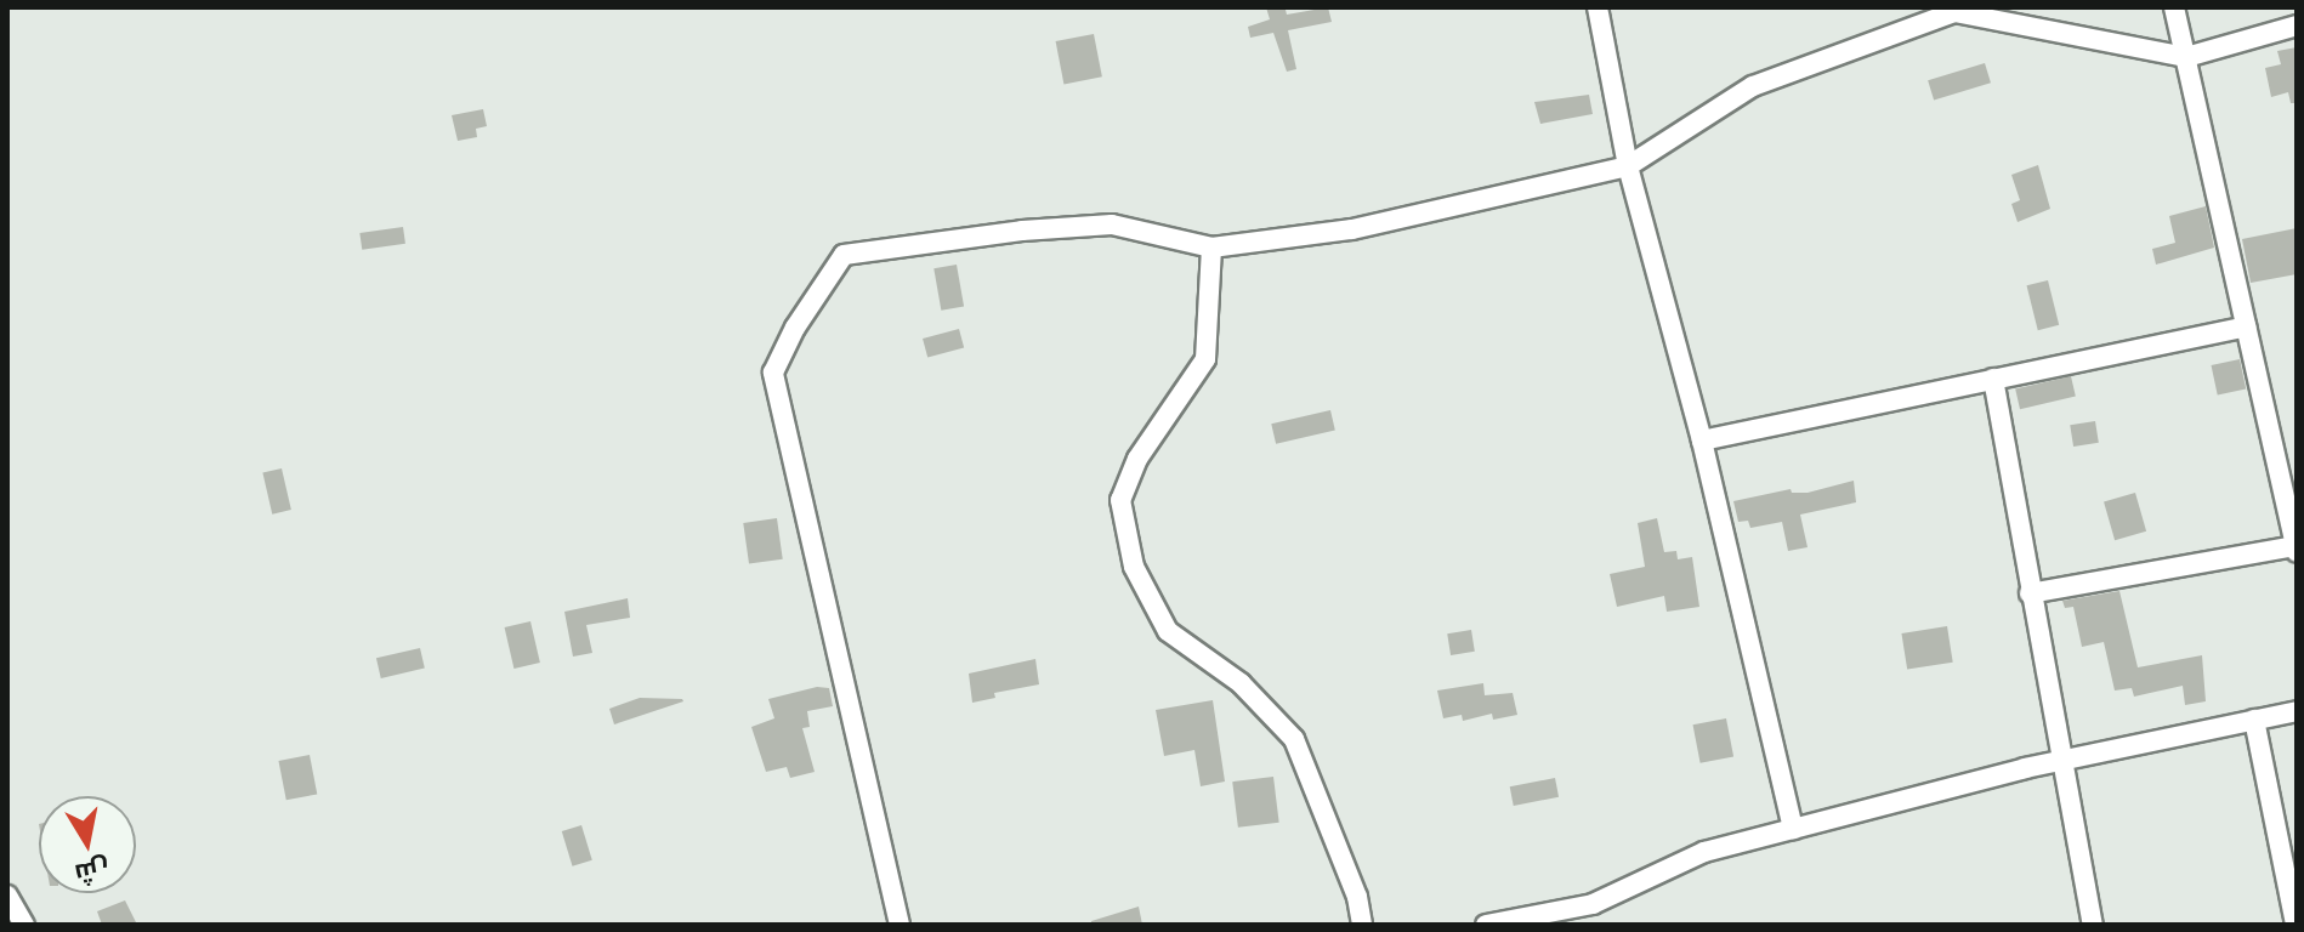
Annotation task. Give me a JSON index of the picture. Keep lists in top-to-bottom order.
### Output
{
  "north": "bottom"
}
